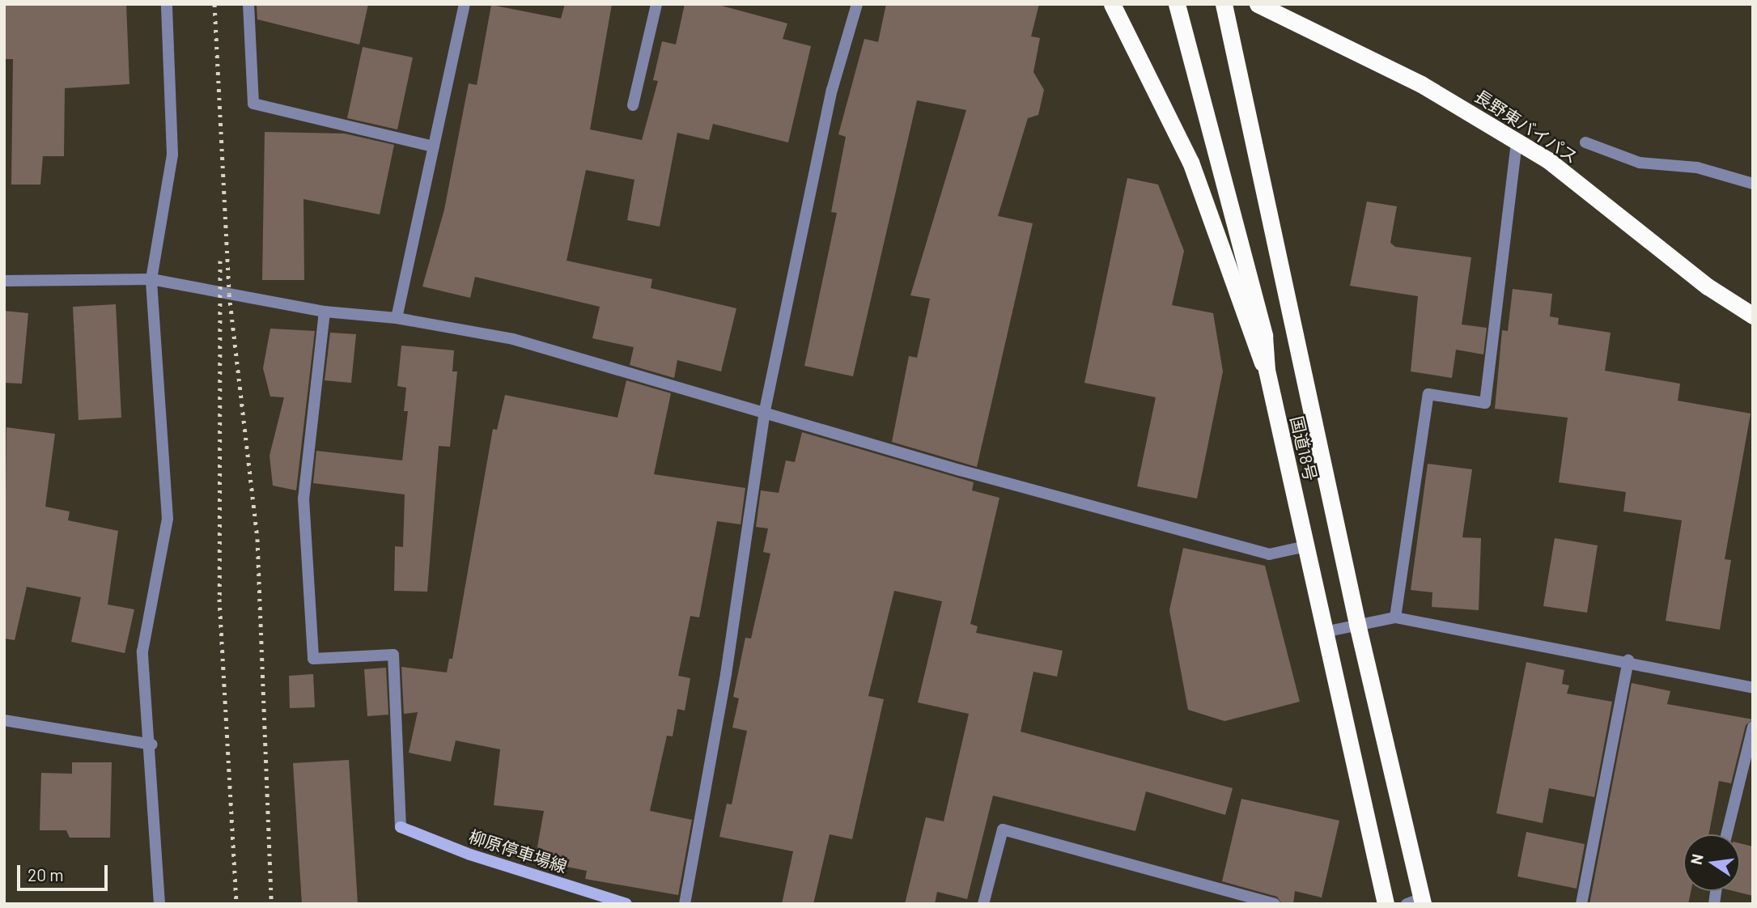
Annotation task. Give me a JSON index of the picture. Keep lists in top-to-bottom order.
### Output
{
  "streets": {
    "highway": ["長野東バイパス", "国道18号"],
    "main road": ["柳原停車場線"]
  },
  "scale_bar": "20 m",
  "north": "left"
}
